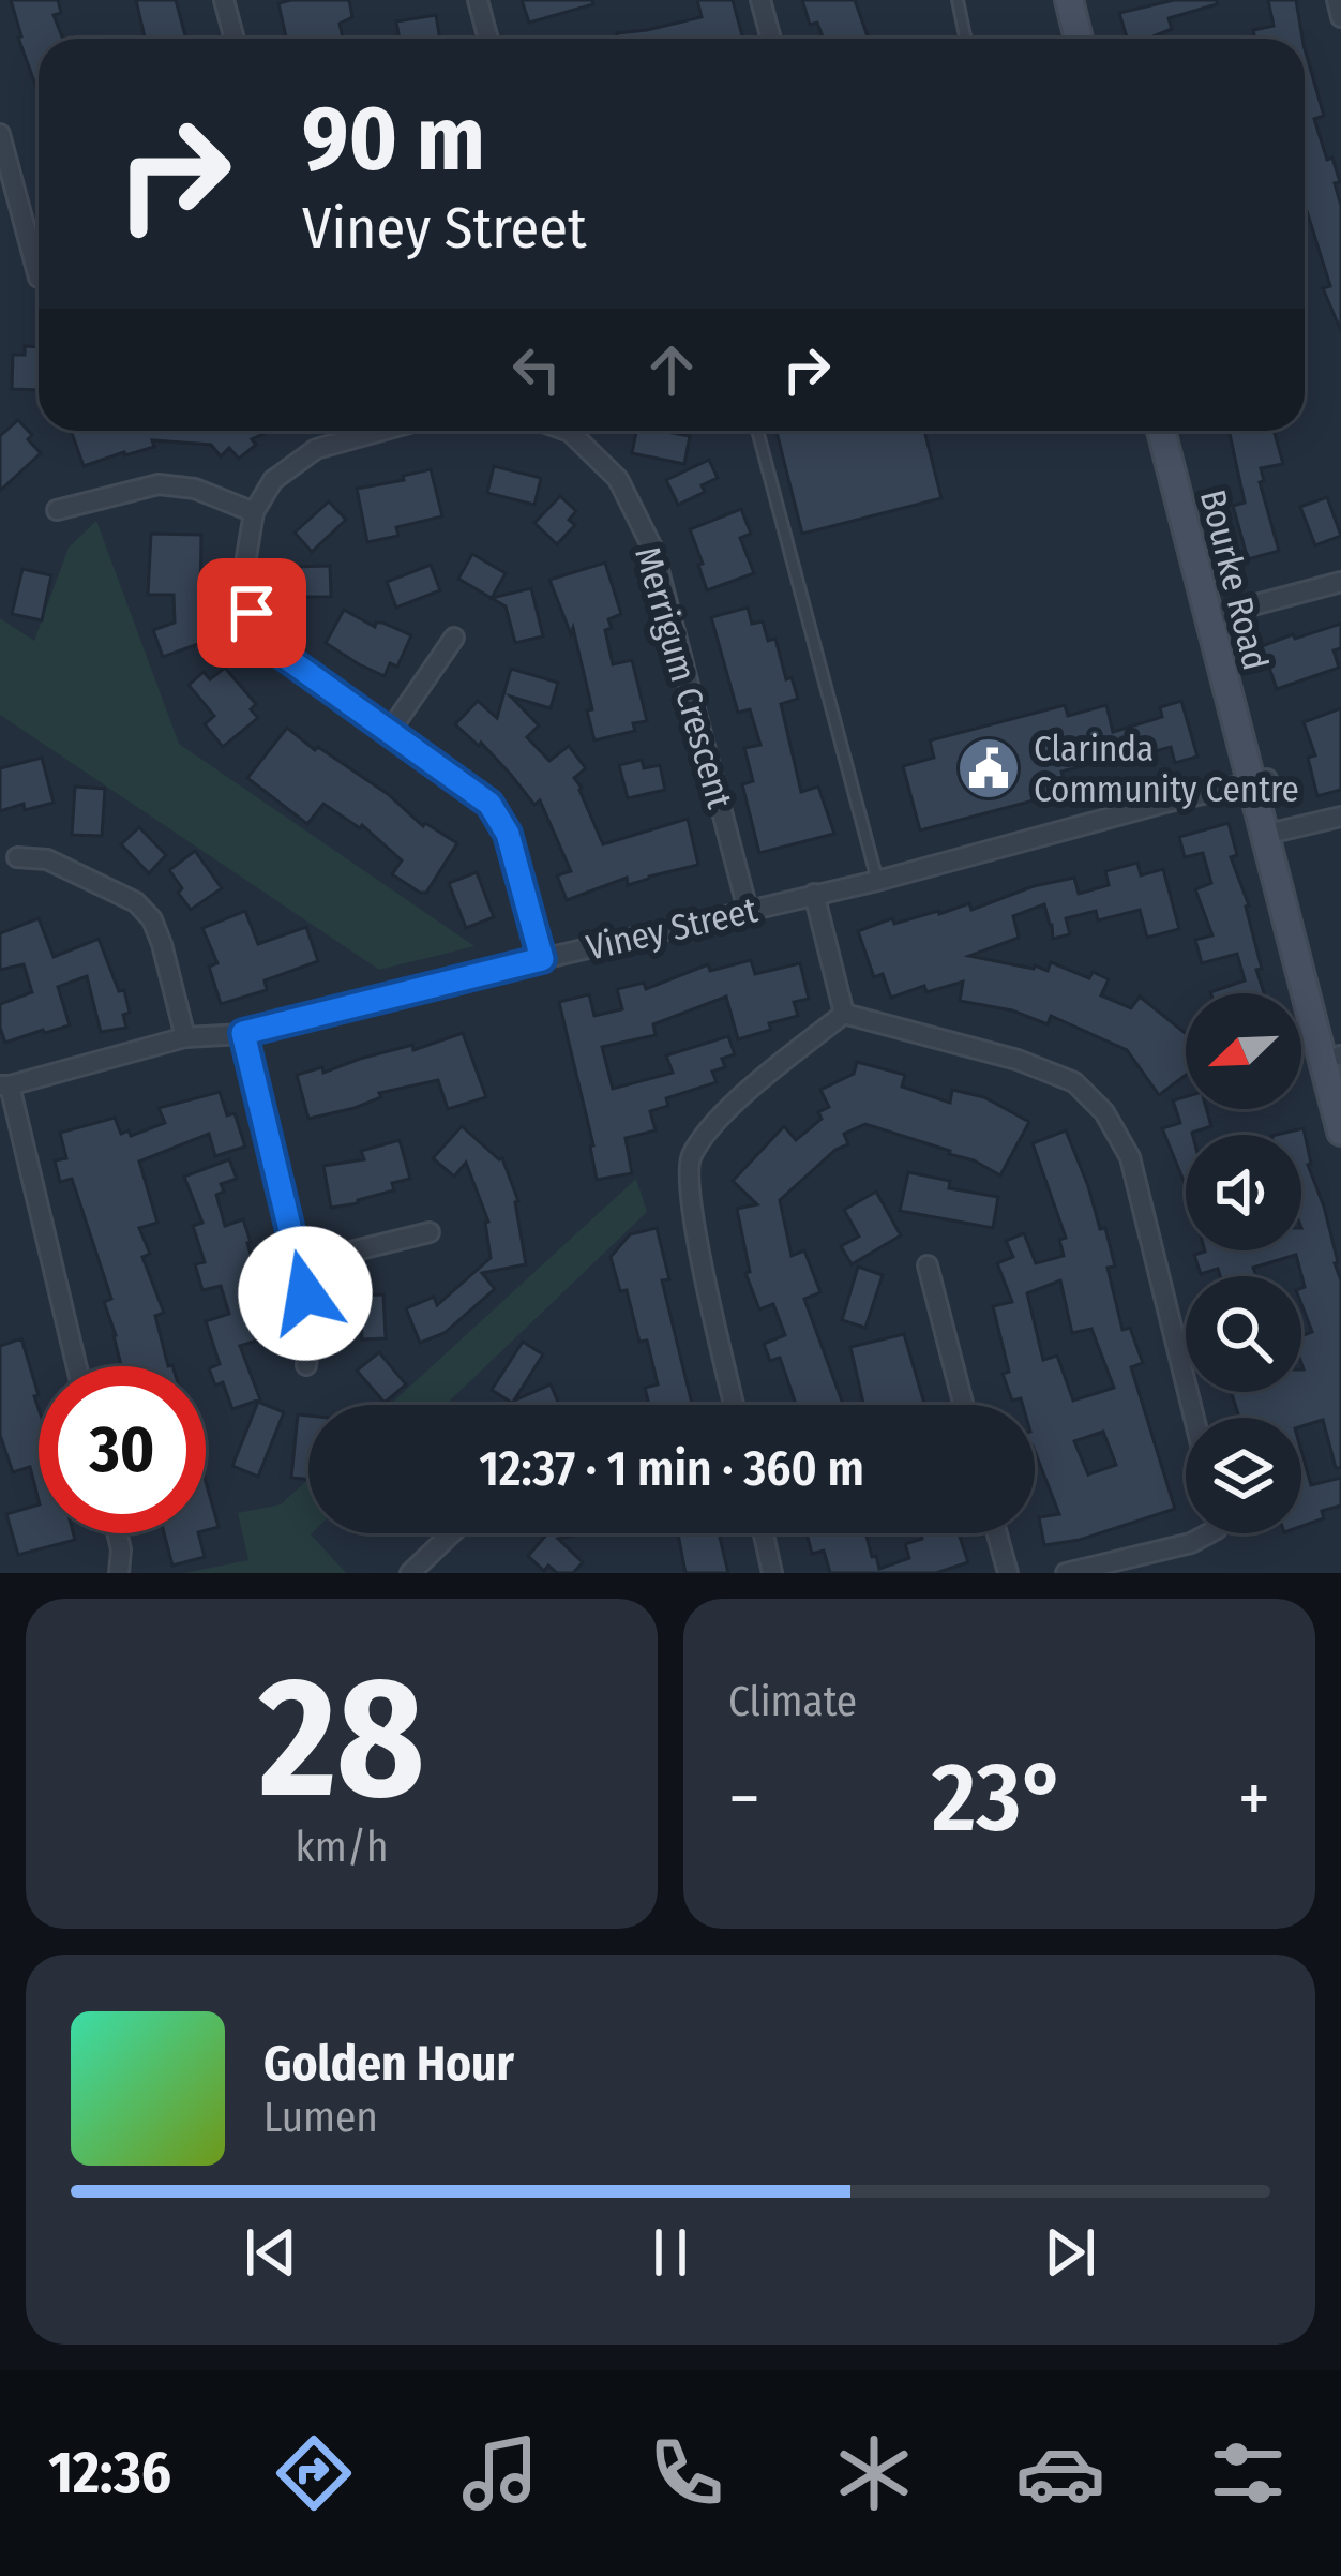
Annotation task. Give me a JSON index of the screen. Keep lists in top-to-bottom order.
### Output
{
  "streets": {
    "main road": ["Bourke Road"],
    "street": ["Merrigum Crescent", "Viney Street"]
  },
  "crossings": [
    ["Bourke Road", "Viney Street"],
    ["Merrigum Crescent", "Viney Street"]
  ],
  "places": {
    "public building": ["Clarinda Community Centre"]
  },
  "north": "bottom left",
  "page": {
    "turn": ["90 m", "Viney Street"],
    "limit": "30",
    "trip": "12:37 · 1 min · 360 m",
    "tile": [
      ["28", "km/h"],
      "Climate"
    ],
    "heat": ["−", "23°", "+"],
    "song": ["Golden Hour", "Lumen"],
    "tabs": "12:36"
  }
}
